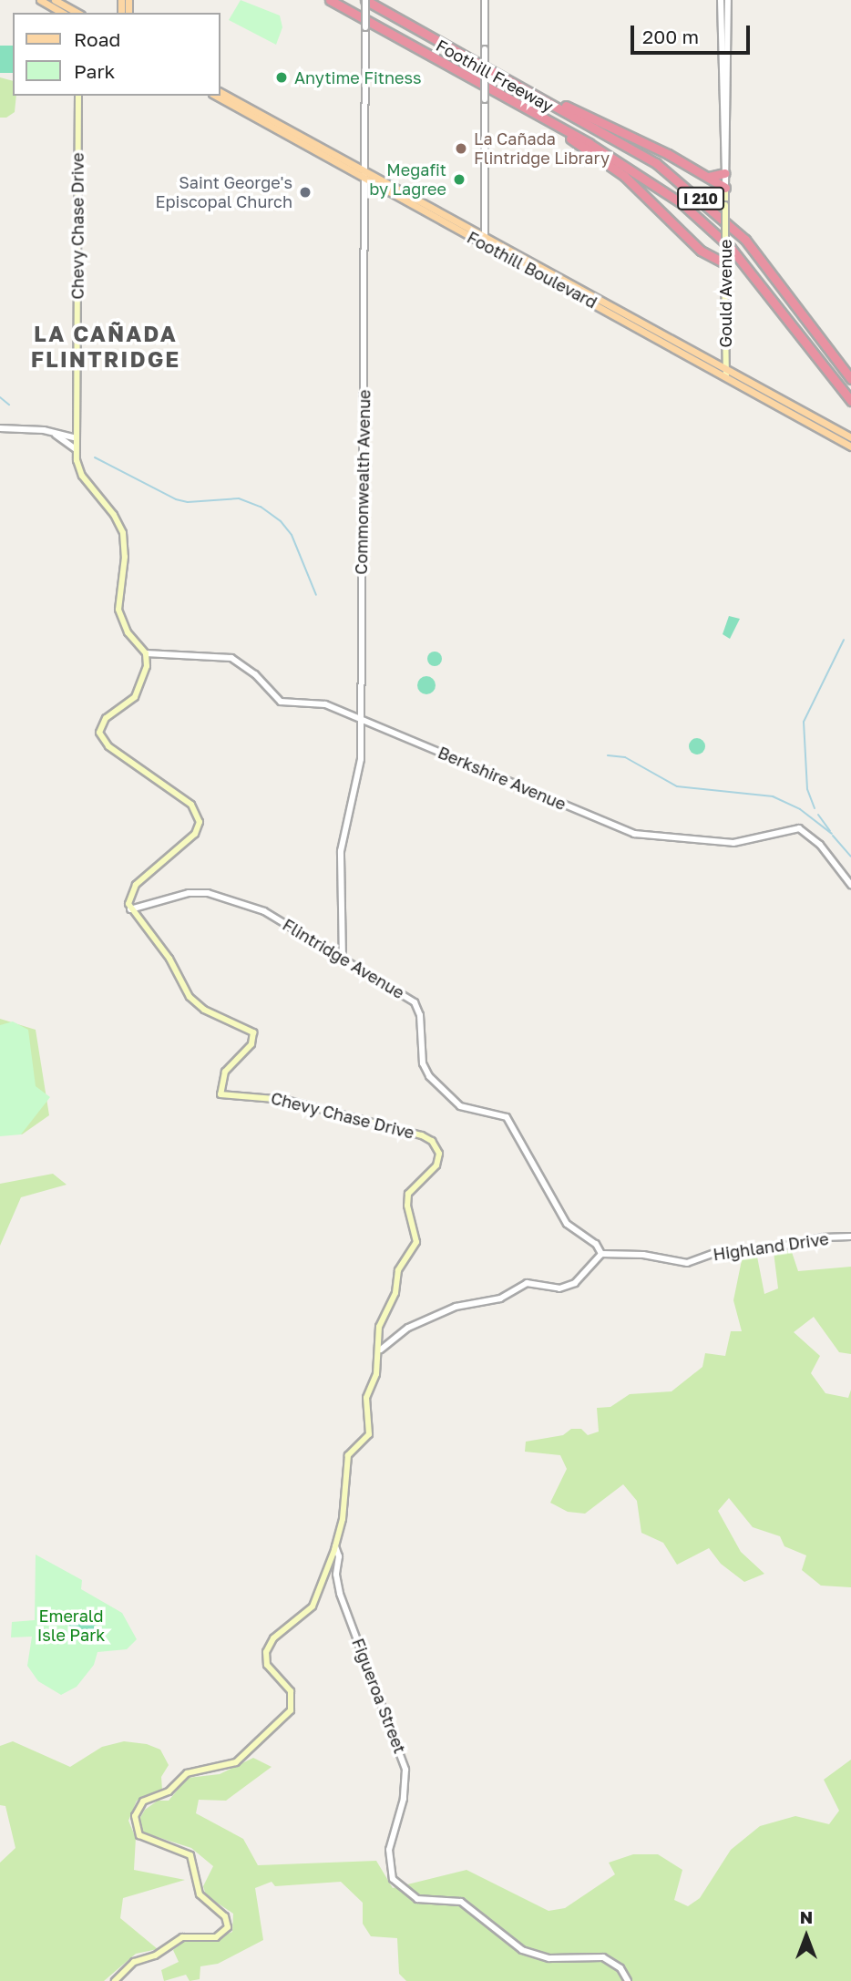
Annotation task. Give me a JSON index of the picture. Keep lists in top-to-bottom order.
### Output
{
  "streets": {
    "highway": ["Foothill Freeway", "I 210"],
    "main road": ["Chevy Chase Drive", "Foothill Boulevard", "Gould Avenue"],
    "street": [
      "Commonwealth Avenue",
      "Berkshire Avenue",
      "Flintridge Avenue",
      "Highland Drive",
      "Figueroa Street"
    ]
  },
  "crossings": [
    ["Foothill Freeway", "Commonwealth Avenue"],
    ["Chevy Chase Drive", "Berkshire Avenue"],
    ["Chevy Chase Drive", "Flintridge Avenue"],
    ["Chevy Chase Drive", "Figueroa Street"],
    ["Foothill Boulevard", "Gould Avenue"],
    ["Foothill Boulevard", "Commonwealth Avenue"],
    ["Commonwealth Avenue", "Berkshire Avenue"],
    ["Commonwealth Avenue", "Flintridge Avenue"],
    ["Flintridge Avenue", "Highland Drive"]
  ],
  "districts": ["LA CAÑADA FLINTRIDGE"],
  "parks": ["Emerald Isle Park"],
  "places": [
    "Anytime Fitness",
    "La Cañada Flintridge Library",
    "Megafit by Lagree",
    "Saint George's Episcopal Church"
  ],
  "legend": ["Road", "Park"],
  "scale_bar": "200 m",
  "north": "top"
}
